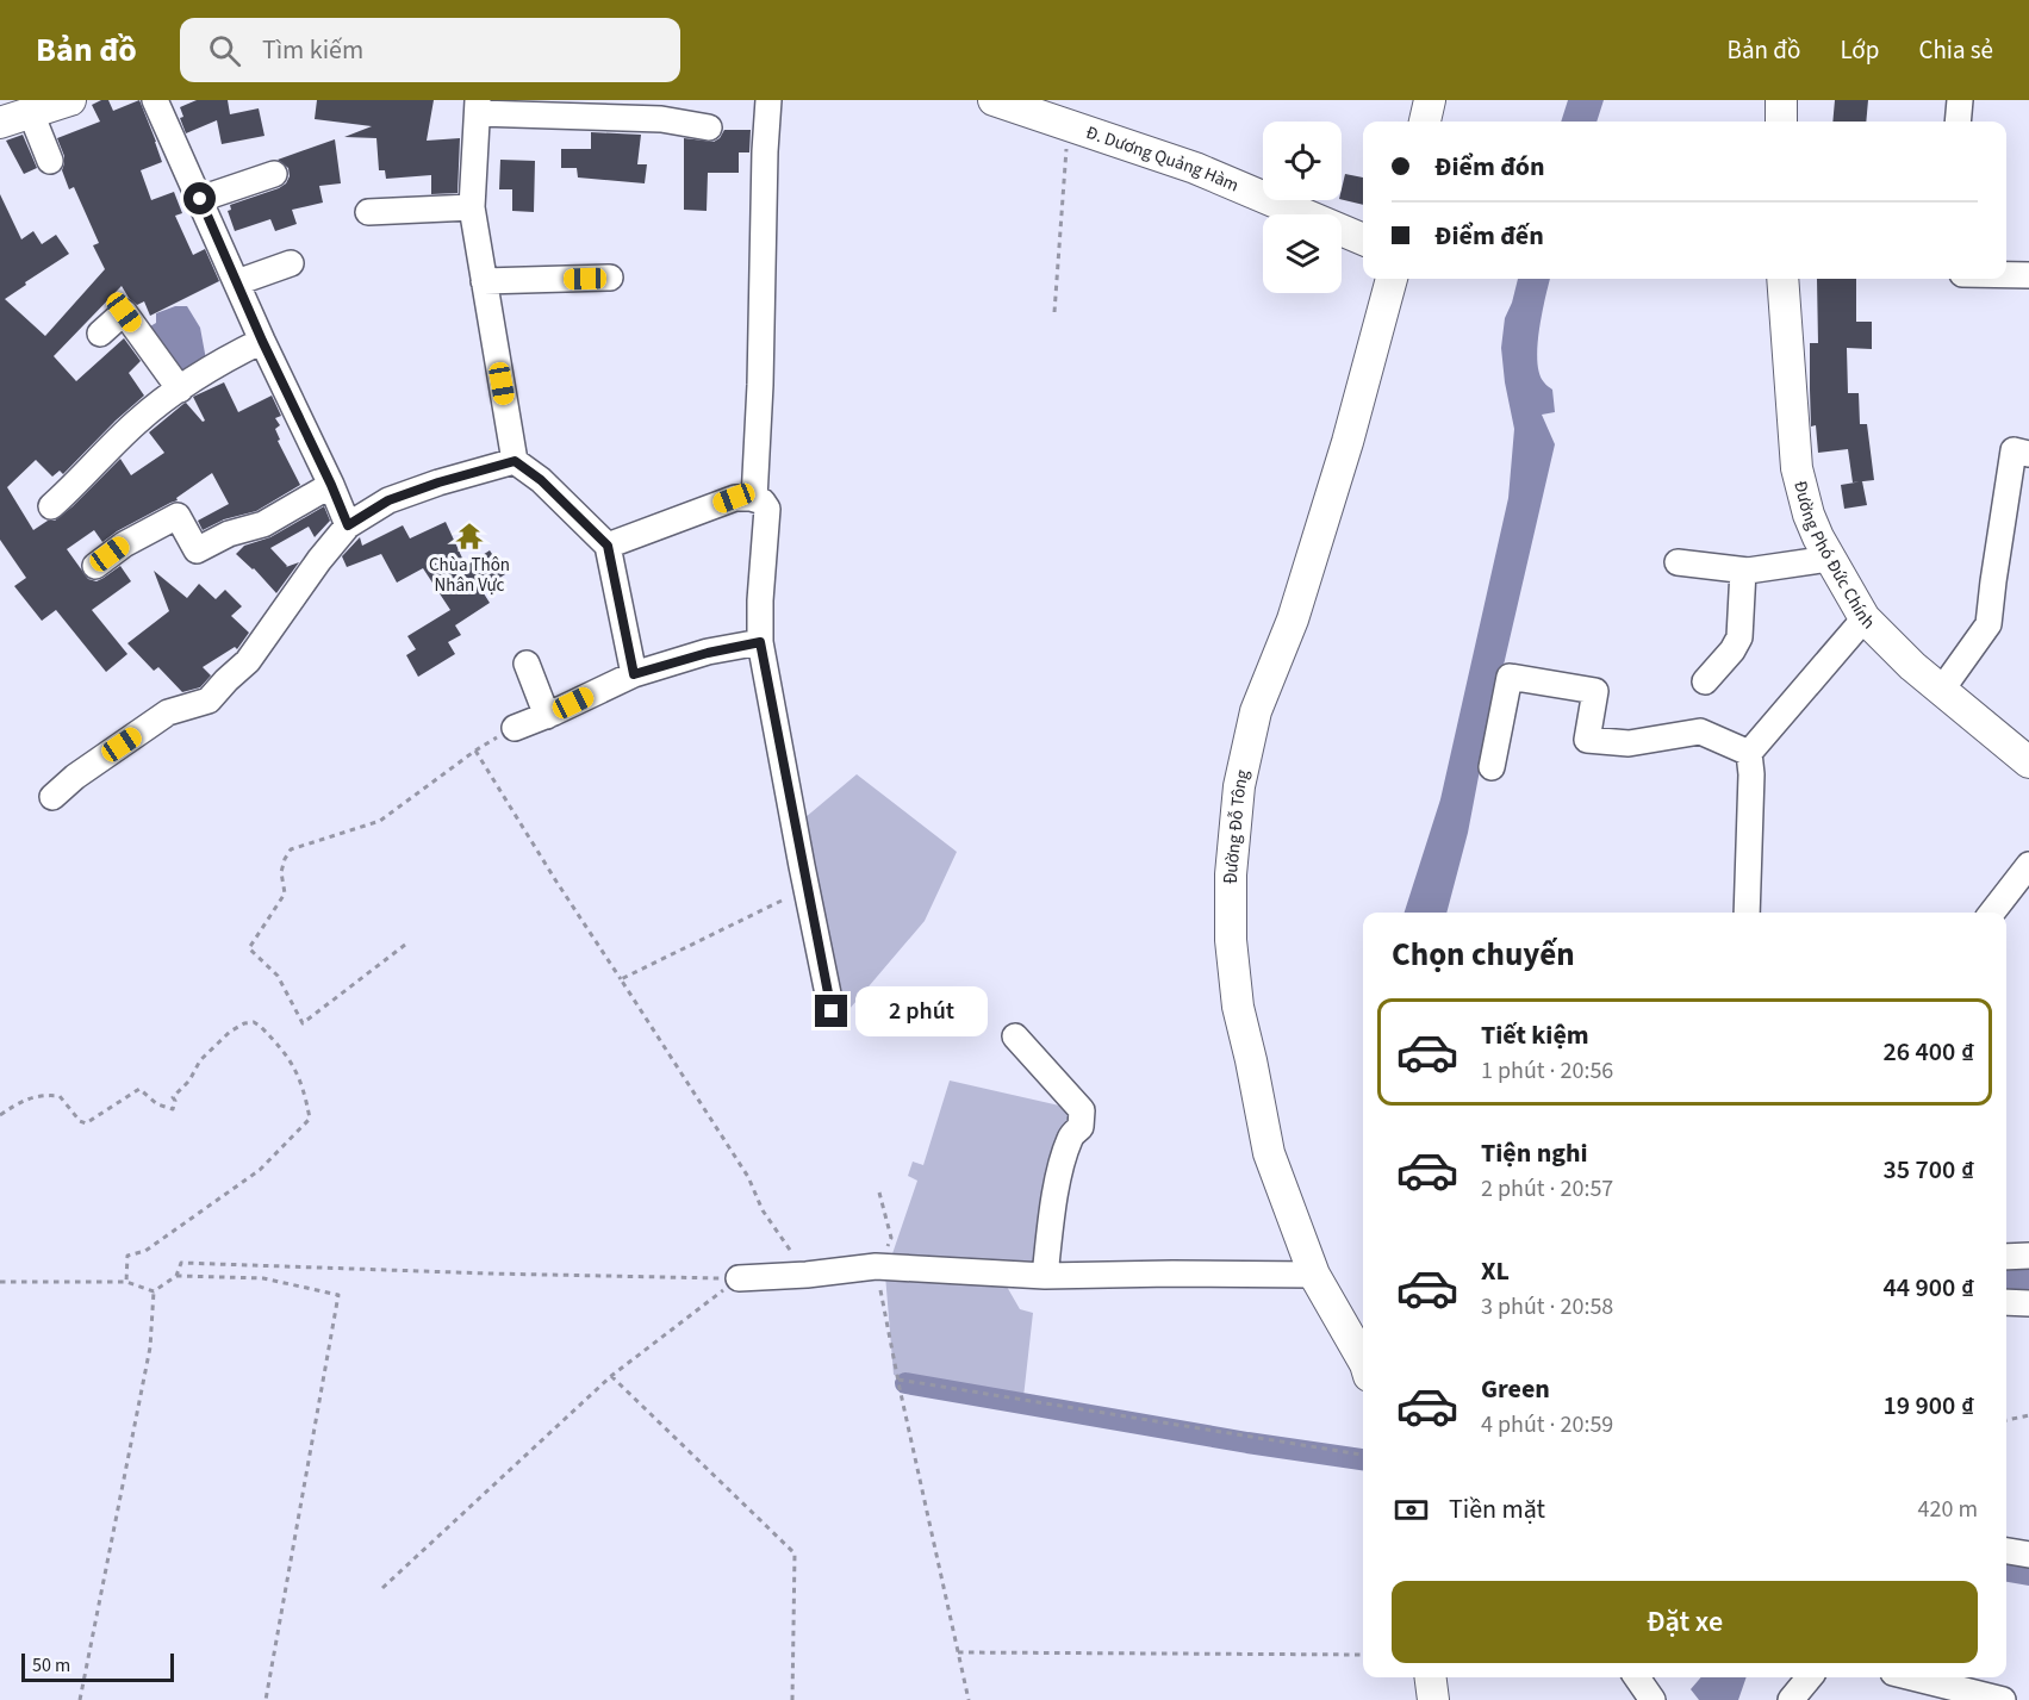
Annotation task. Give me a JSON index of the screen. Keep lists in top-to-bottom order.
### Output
{
  "streets": {
    "main road": ["Đ. Dương Quảng Hàm", "Đường Phó Đức Chính", "Đường Đỗ Tông"]
  },
  "places": {
    "temple": ["Chùa Thôn Nhân Vực"]
  },
  "scale_bar": "50 m",
  "page": {
    "header": "Bản đồ",
    "search": "Tìm kiếm",
    "nav": ["Bản đồ", "Lớp", "Chia sẻ"],
    "banner": ["Điểm đón", "Điểm đến"],
    "heading": "Chọn chuyến",
    "bubble": "2 phút",
    "list": [
      {
        "name": "Tiết kiệm",
        "note": "1 phút · 20:56",
        "value": "26 400 ₫"
      },
      {
        "name": "Tiện nghi",
        "note": "2 phút · 20:57",
        "value": "35 700 ₫"
      },
      {
        "name": "XL",
        "note": "3 phút · 20:58",
        "value": "44 900 ₫"
      },
      {
        "name": "Green",
        "note": "4 phút · 20:59",
        "value": "19 900 ₫"
      }
    ],
    "pay": ["Tiền mặt", "420 m"],
    "buttons": "Đặt xe",
    "scale": "50 m"
  }
}
